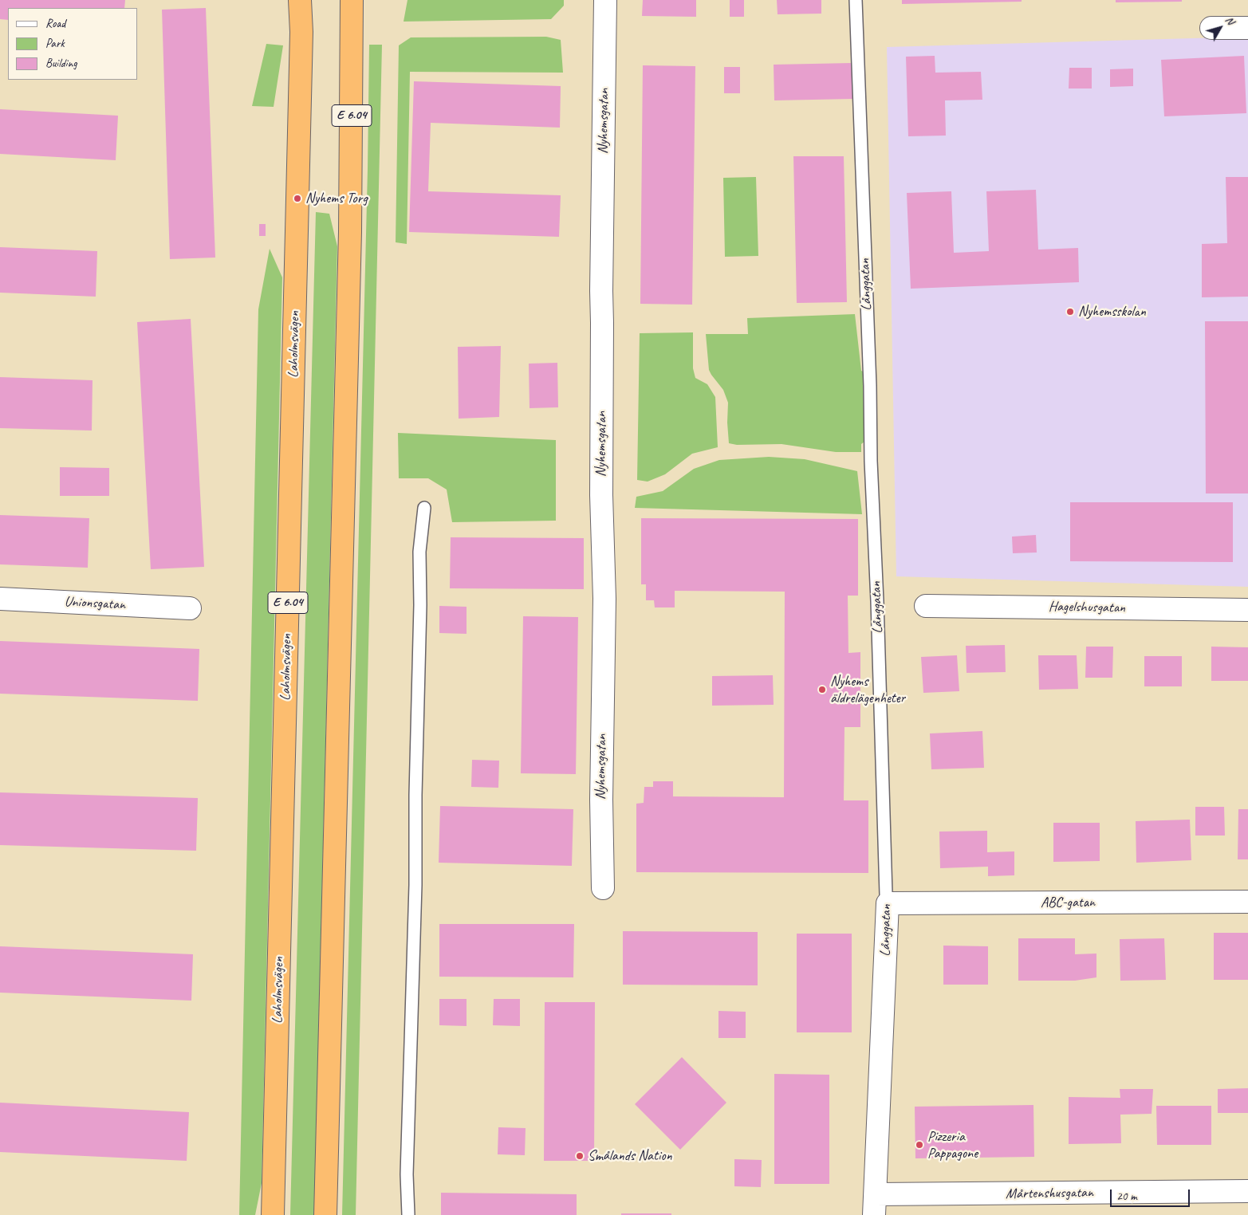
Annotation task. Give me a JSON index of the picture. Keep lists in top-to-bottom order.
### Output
{
  "streets": {
    "highway": ["E 6.04", "Laholmsvägen"],
    "street": [
      "Nyhemsgatan",
      "Långgatan",
      "Unionsgatan",
      "Hagelshusgatan",
      "ABC-gatan",
      "Mårtenshusgatan"
    ]
  },
  "crossings": [
    ["Långgatan", "ABC-gatan"],
    ["Långgatan", "Mårtenshusgatan"]
  ],
  "places": [
    "Nyhems Torg",
    "Nyhemsskolan",
    "Nyhems äldrelägenheter",
    "Pizzeria Pappagone",
    "Smålands Nation"
  ],
  "legend": ["Road", "Park", "Building"],
  "scale_bar": "20 m",
  "north": "top right"
}
